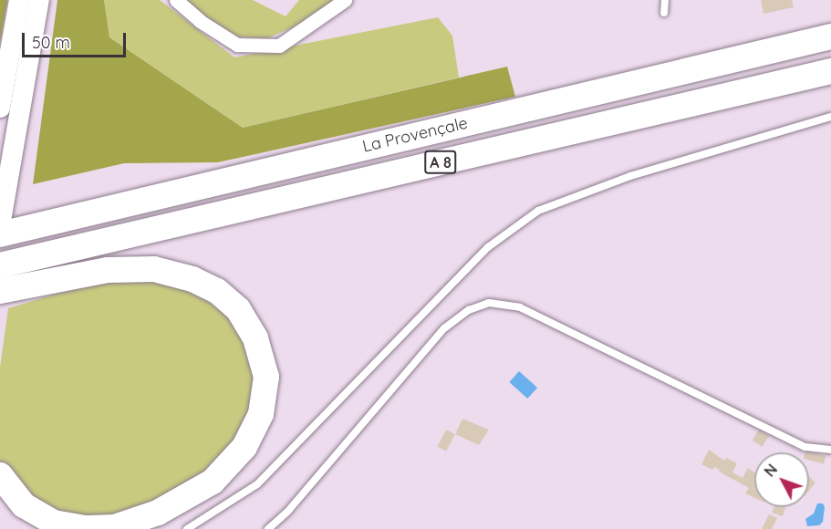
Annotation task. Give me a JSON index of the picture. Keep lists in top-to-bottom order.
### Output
{
  "streets": {
    "highway": ["La Provençale", "A 8"]
  },
  "scale_bar": "50 m",
  "north": "top left"
}
